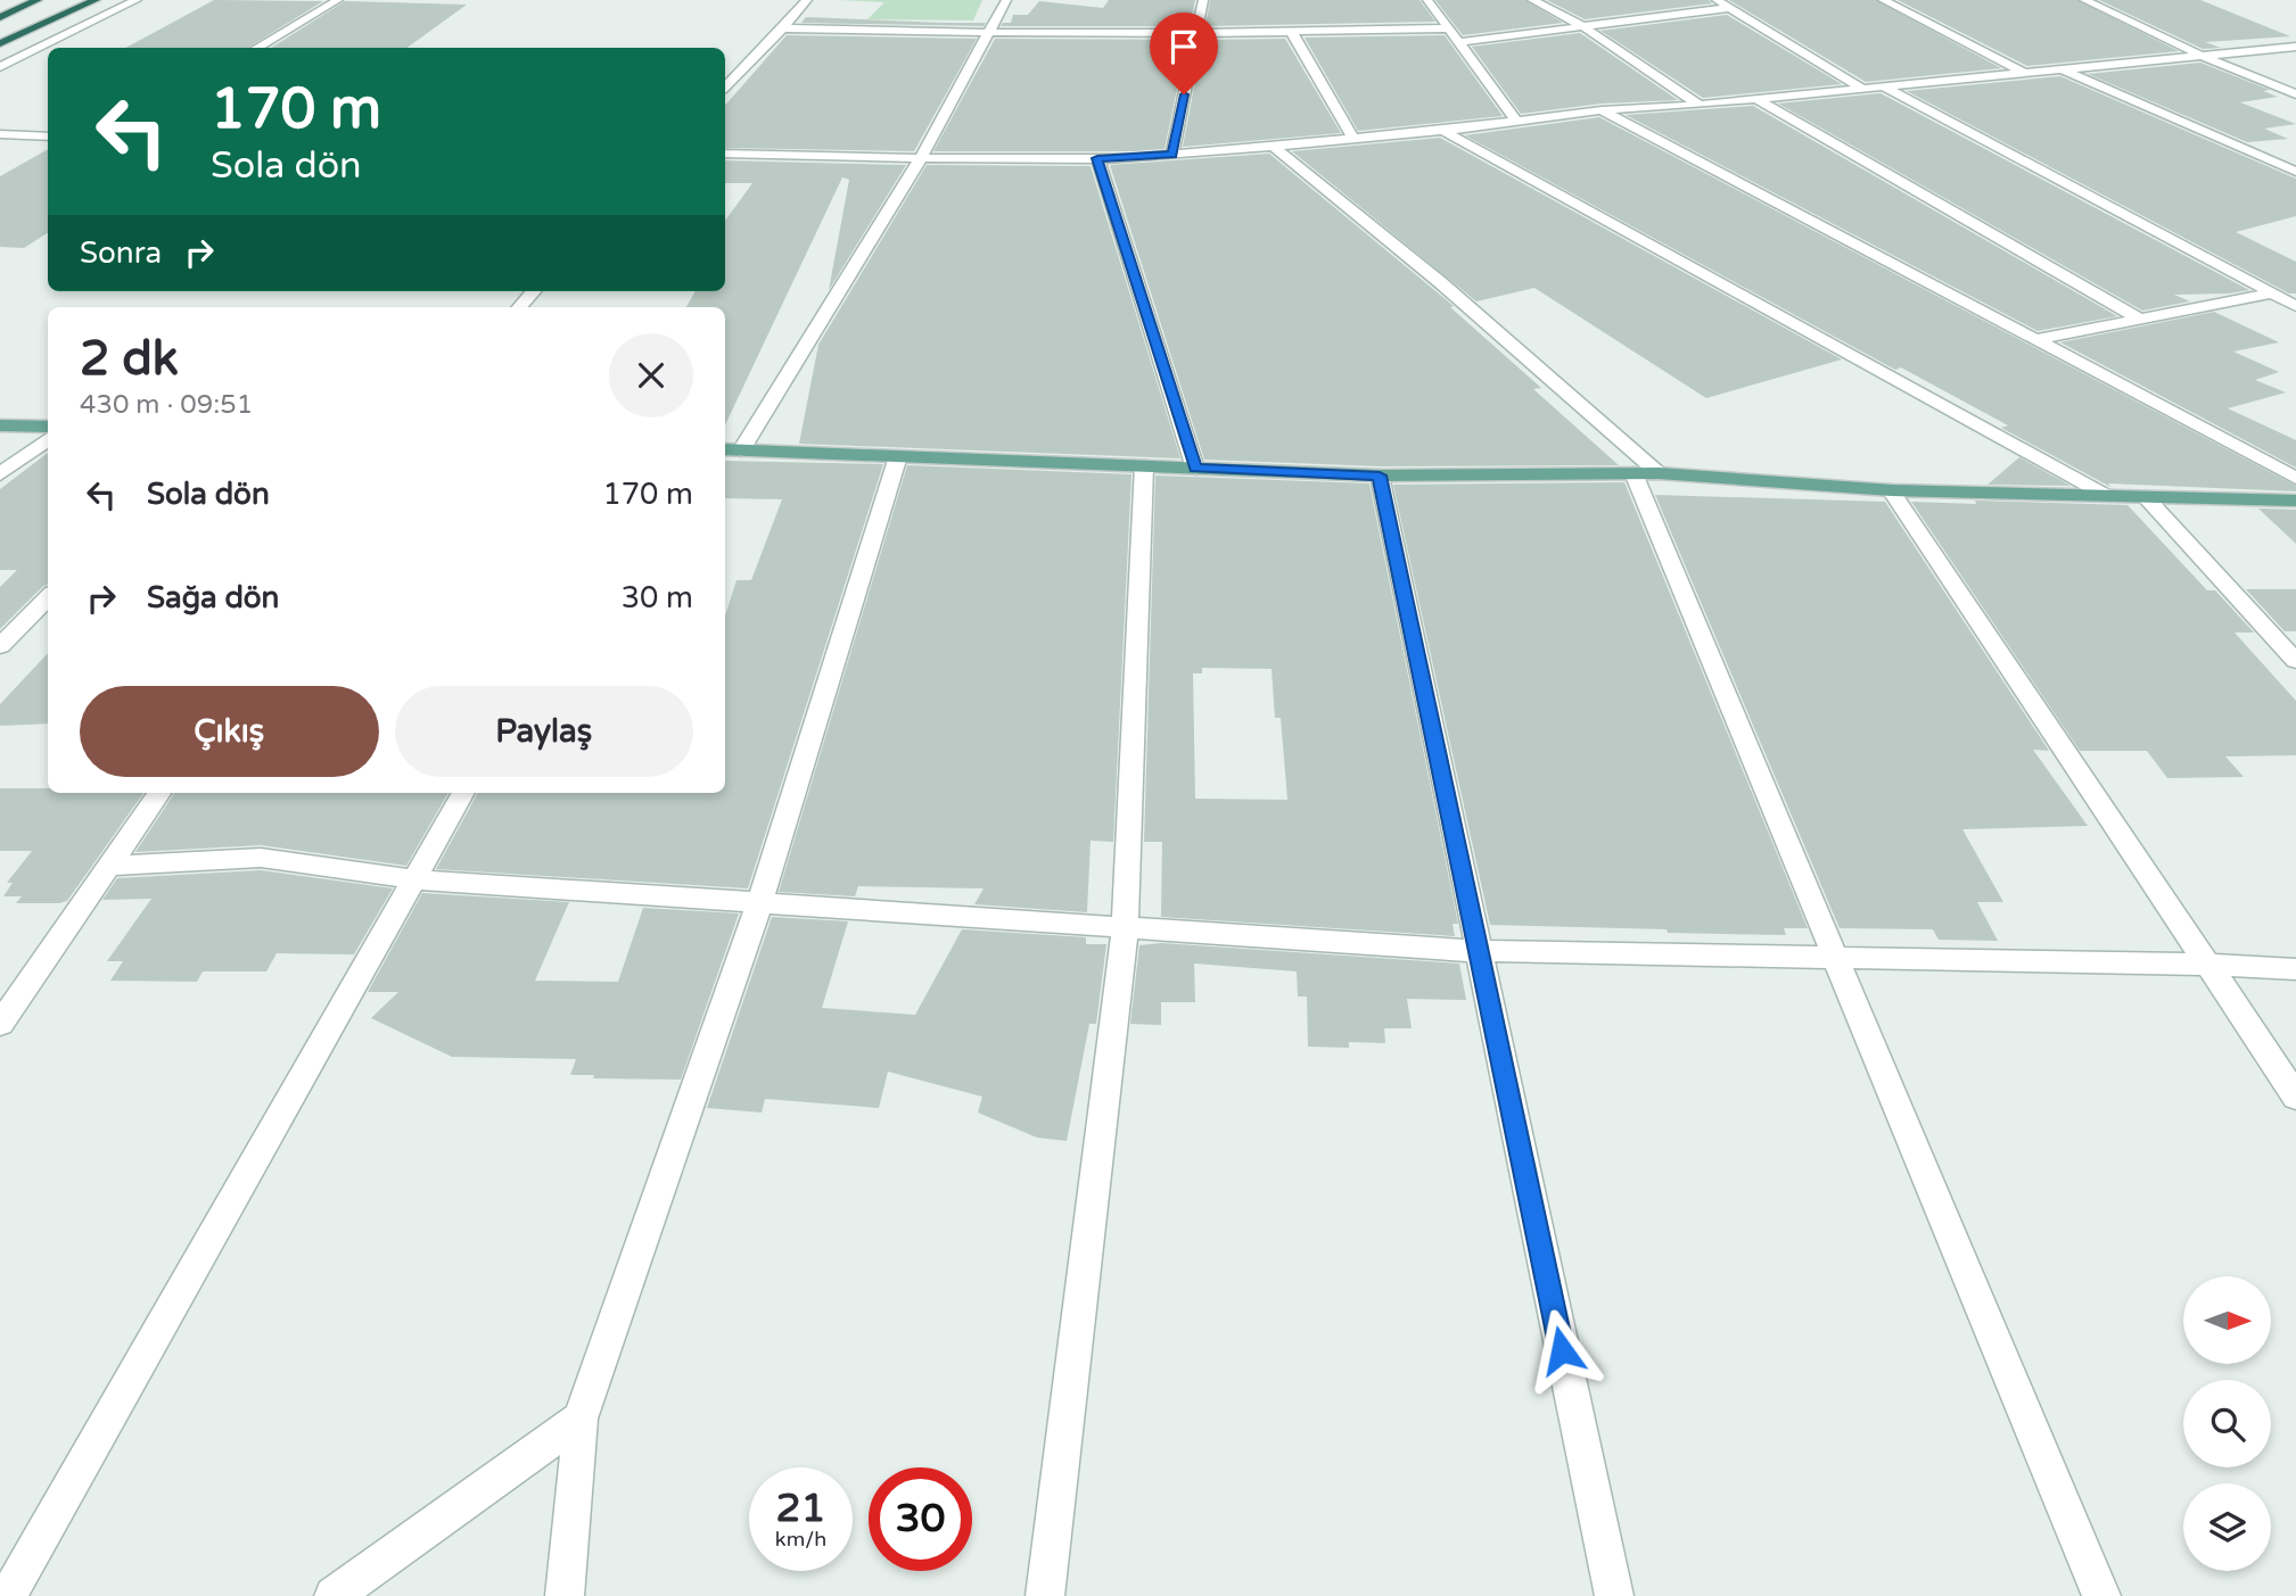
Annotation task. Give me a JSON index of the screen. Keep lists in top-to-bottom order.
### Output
{
  "north": "right",
  "page": {
    "turn": ["170 m", "Sola dön"],
    "then": "Sonra",
    "heading": ["2 dk", "430 m · 09:51"],
    "list": [
      {
        "name": "Sola dön",
        "value": "170 m"
      },
      {
        "name": "Sağa dön",
        "value": "30 m"
      }
    ],
    "buttons": ["Çıkış", "Paylaş"],
    "speed": "21 km/h",
    "limit": "30"
  }
}
